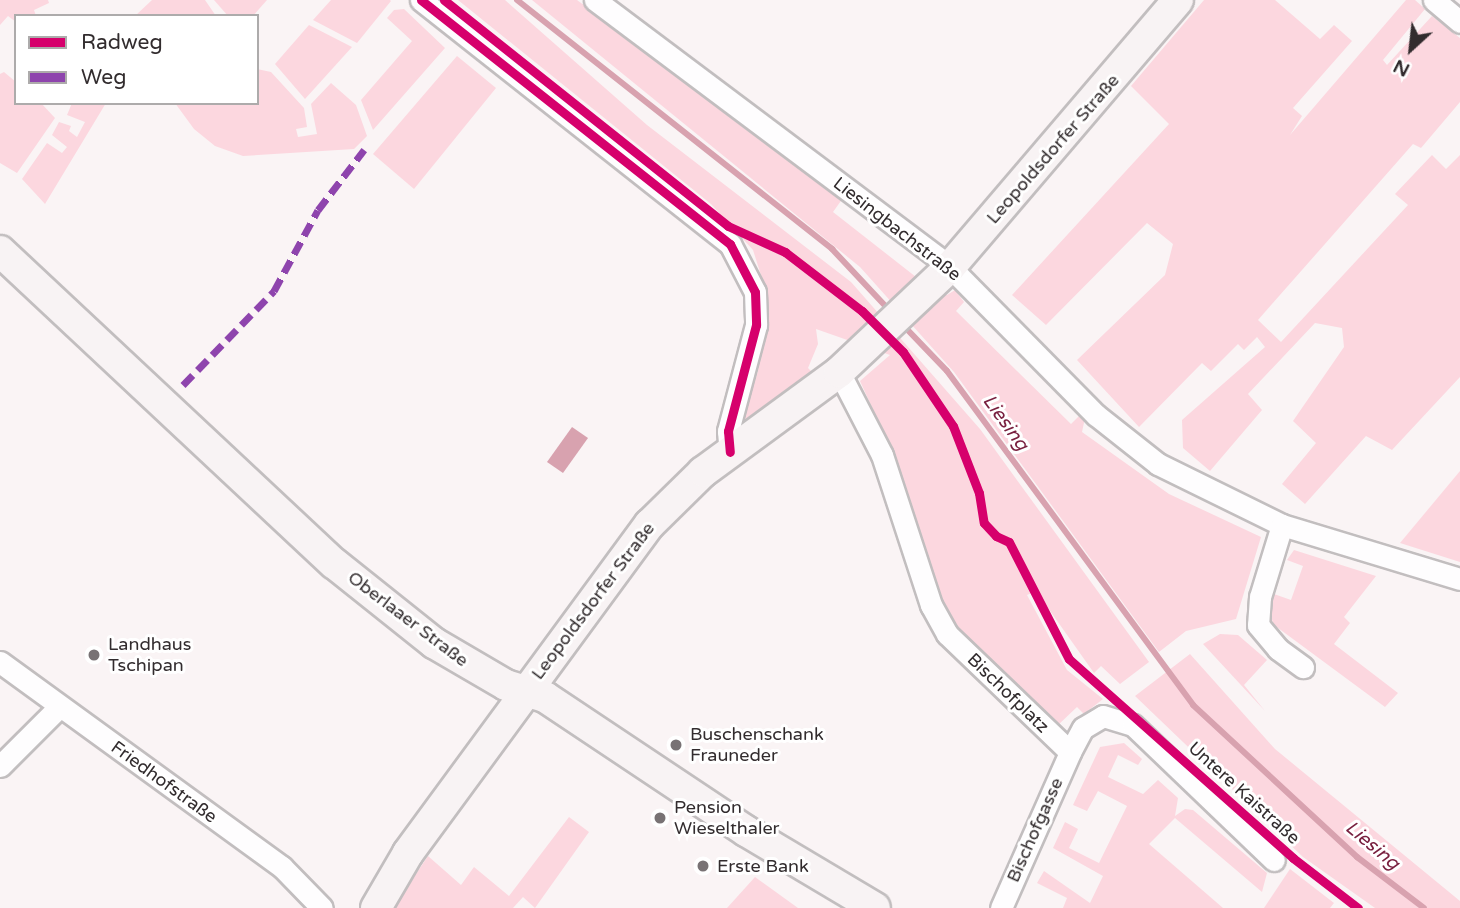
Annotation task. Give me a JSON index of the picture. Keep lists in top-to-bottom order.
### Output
{
  "streets": {
    "main road": ["Leopoldsdorfer Straße", "Oberlaaer Straße"],
    "street": [
      "Liesingbachstraße",
      "Bischofplatz",
      "Friedhofstraße",
      "Untere Kaistraße",
      "Bischofgasse"
    ]
  },
  "crossings": [
    ["Leopoldsdorfer Straße", "Liesingbachstraße"],
    ["Leopoldsdorfer Straße", "Oberlaaer Straße"],
    ["Leopoldsdorfer Straße", "Bischofplatz"],
    ["Bischofplatz", "Untere Kaistraße"],
    ["Bischofplatz", "Bischofgasse"],
    ["Untere Kaistraße", "Bischofgasse"]
  ],
  "water": ["Liesing"],
  "places": [
    "Landhaus Tschipan",
    "Buschenschank Frauneder",
    "Pension Wieselthaler",
    "Erste Bank"
  ],
  "legend": ["Radweg", "Weg"],
  "north": "bottom left"
}
